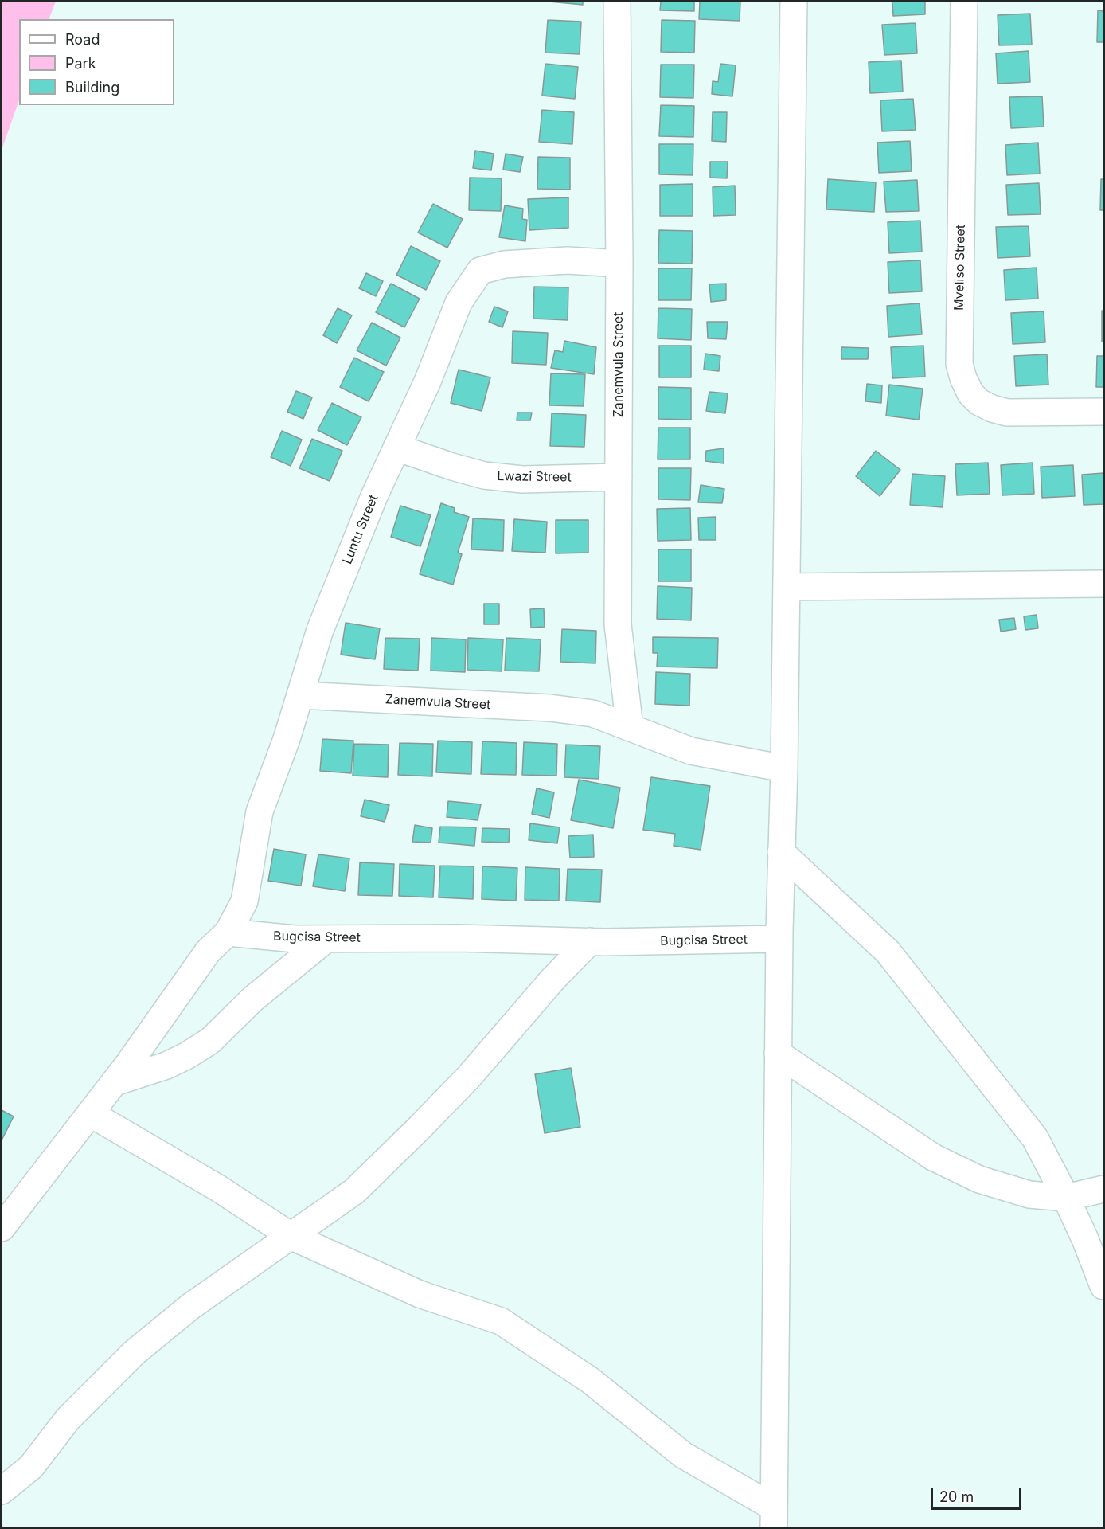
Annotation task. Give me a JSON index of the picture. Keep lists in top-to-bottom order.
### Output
{
  "streets": {
    "street": [
      "Mveliso Street",
      "Zanemvula Street",
      "Lwazi Street",
      "Luntu Street",
      "Bugcisa Street"
    ]
  },
  "crossings": [
    ["Zanemvula Street", "Lwazi Street"],
    ["Zanemvula Street", "Luntu Street"],
    ["Lwazi Street", "Luntu Street"],
    ["Luntu Street", "Bugcisa Street"]
  ],
  "legend": ["Road", "Park", "Building"],
  "scale_bar": "20 m"
}
